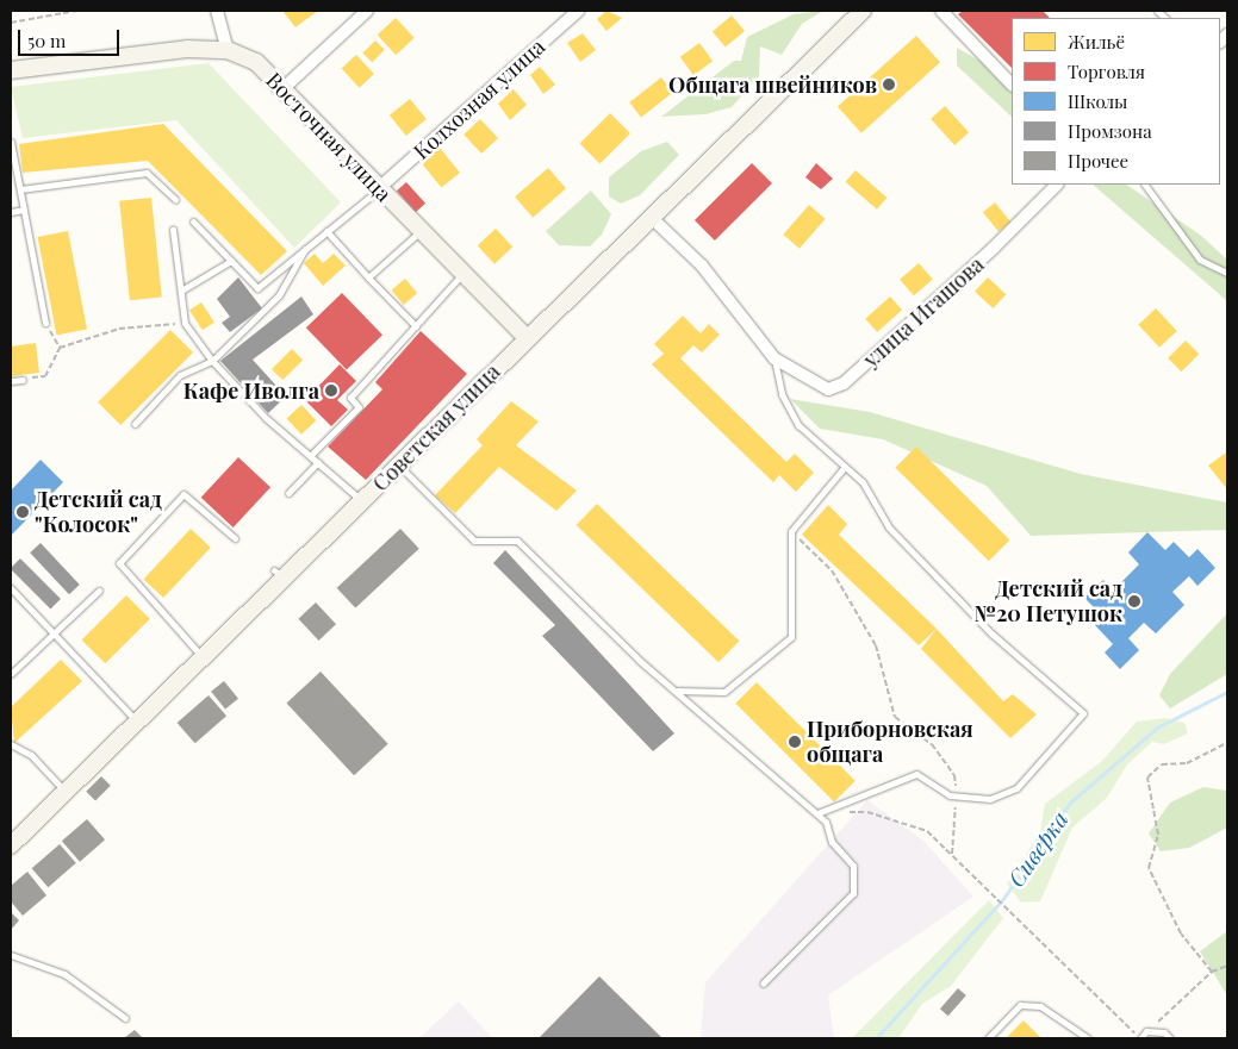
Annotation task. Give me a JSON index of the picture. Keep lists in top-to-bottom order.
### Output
{
  "streets": {
    "main road": ["Восточная улица", "Советская улица"],
    "street": ["Колхозная улица", "улица Игашова"]
  },
  "crossings": [
    ["Колхозная улица", "Восточная улица"],
    ["Восточная улица", "Советская улица"],
    ["улица Игашова", "Советская улица"]
  ],
  "water": ["Сиверка"],
  "places": [
    "Общага швейников",
    "Кафе Иволга",
    "Детский сад \"Колосок\"",
    "Детский сад №20 Петушок",
    "Приборновская общага"
  ],
  "legend": [
    "Жильё",
    "Торговля",
    "Школы",
    "Промзона",
    "Прочее"
  ],
  "scale_bar": "50 m"
}
